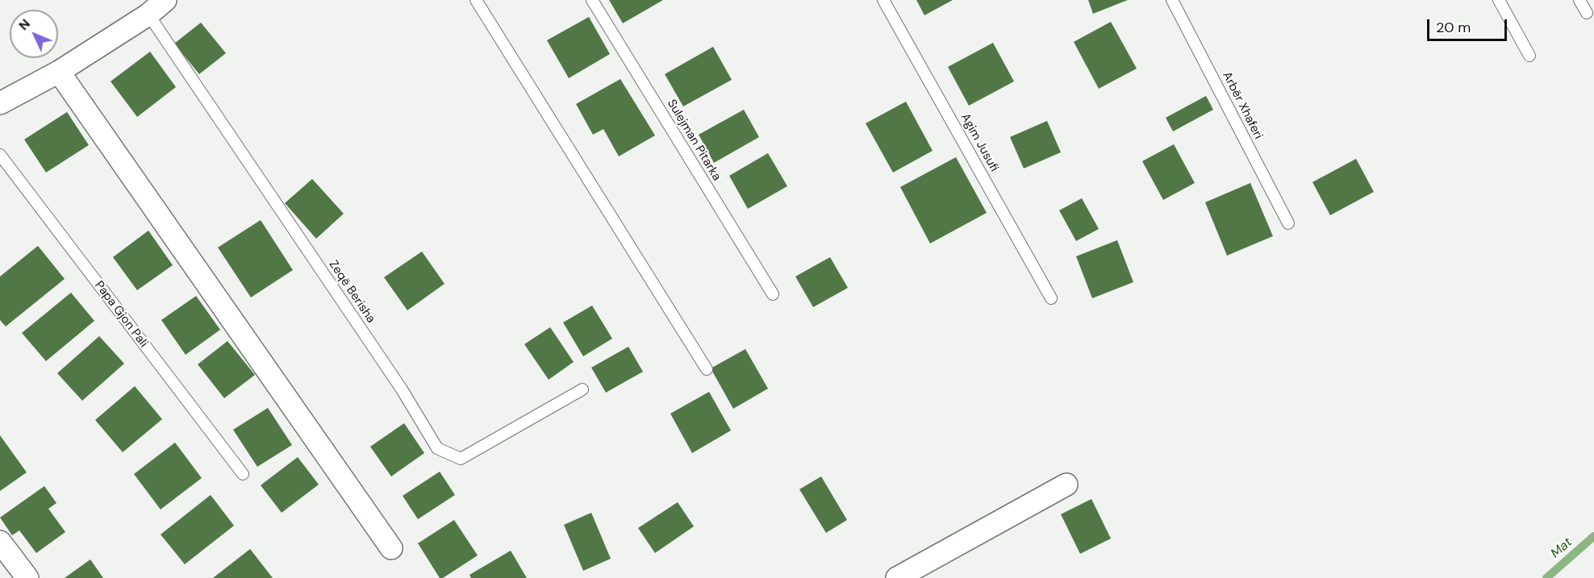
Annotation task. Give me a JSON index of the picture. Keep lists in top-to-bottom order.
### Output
{
  "streets": {
    "lane": [
      "Arbër Xhaferi",
      "Sulejman Pitarka",
      "Agim Jusufi",
      "Zeqë Berisha",
      "Papa Gjon Pali"
    ]
  },
  "water": ["Mat"],
  "scale_bar": "20 m",
  "north": "top left"
}
